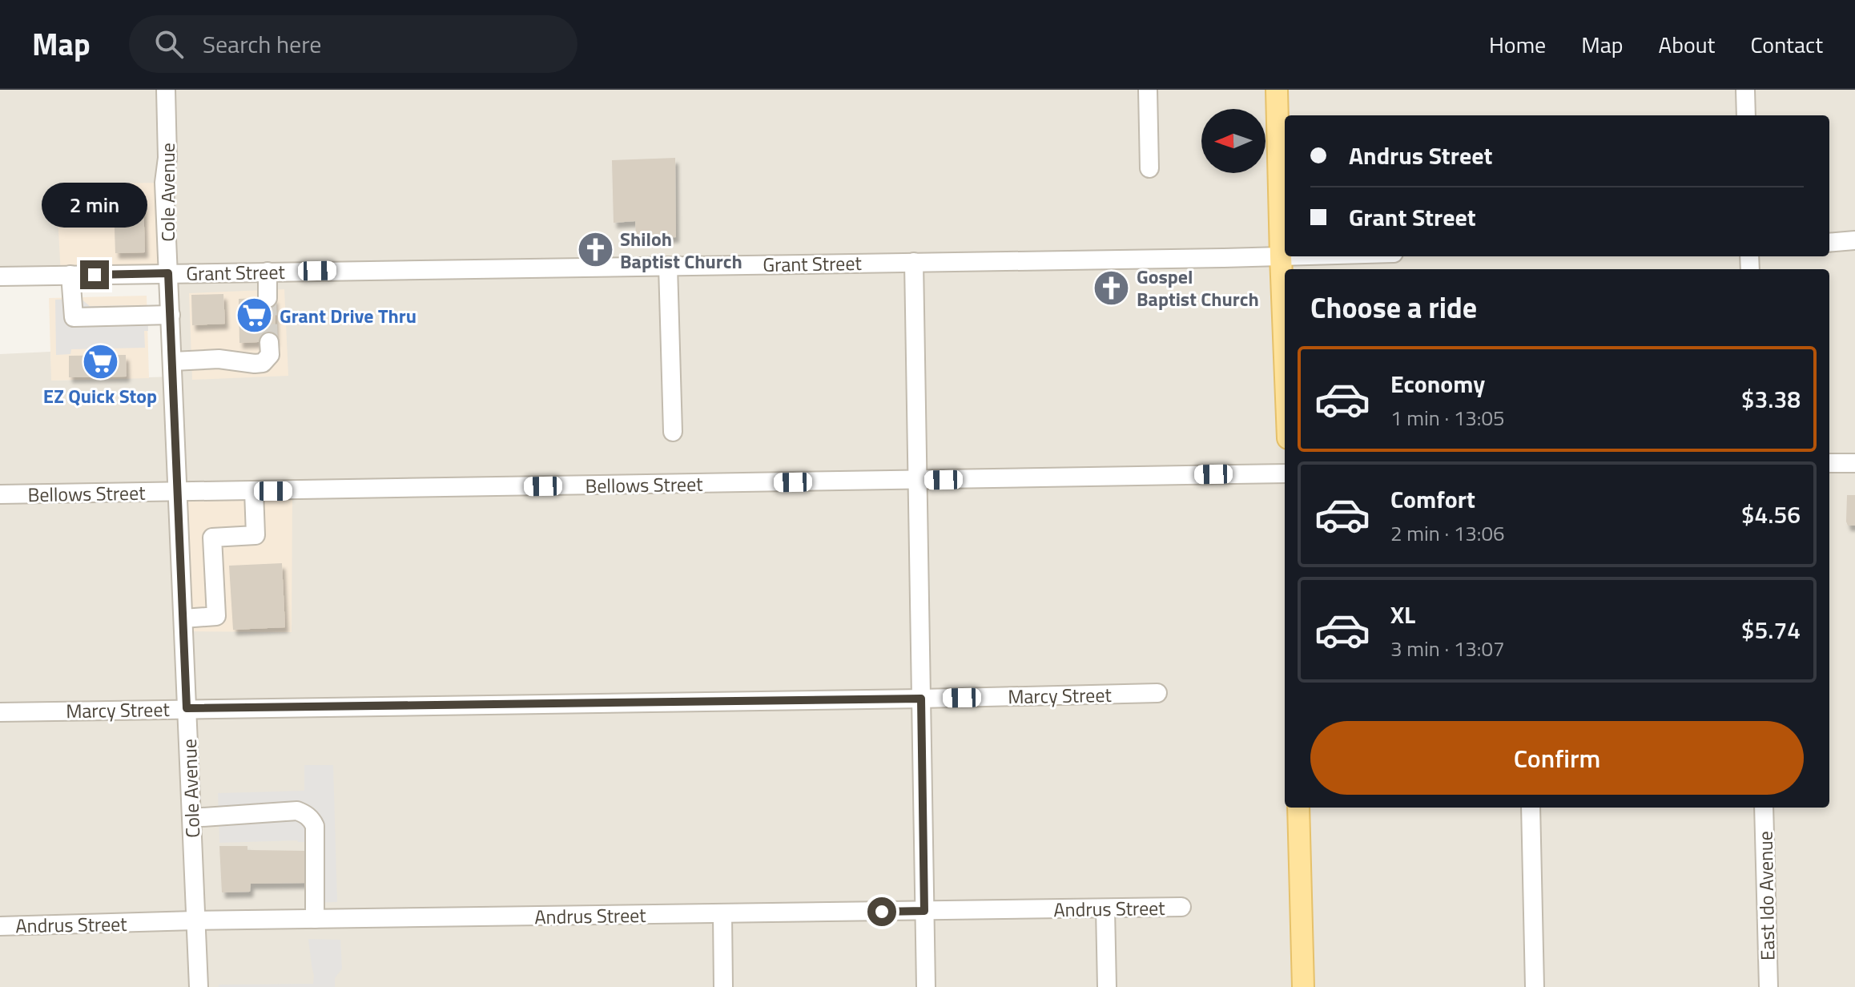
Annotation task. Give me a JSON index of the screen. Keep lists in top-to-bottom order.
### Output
{
  "streets": {
    "street": [
      "Cole Avenue",
      "Grant Street",
      "Bellows Street",
      "Marcy Street",
      "East Ido Avenue",
      "Andrus Street"
    ]
  },
  "crossings": [
    ["Cole Avenue", "Grant Street"],
    ["Cole Avenue", "Bellows Street"],
    ["Cole Avenue", "Marcy Street"],
    ["Cole Avenue", "Andrus Street"]
  ],
  "places": {
    "church": ["Shiloh Baptist Church", "Gospel Baptist Church"],
    "supermarket": ["Grant Drive Thru", "EZ Quick Stop"]
  },
  "north": "left",
  "page": {
    "header": "Map",
    "search": "Search here",
    "nav": [
      "Home",
      "Map",
      "About",
      "Contact"
    ],
    "banner": ["Andrus Street", "Grant Street"],
    "bubble": "2 min",
    "heading": "Choose a ride",
    "list": [
      {
        "name": "Economy",
        "note": "1 min · 13:05",
        "value": "$3.38"
      },
      {
        "name": "Comfort",
        "note": "2 min · 13:06",
        "value": "$4.56"
      },
      {
        "name": "XL",
        "note": "3 min · 13:07",
        "value": "$5.74"
      }
    ],
    "buttons": "Confirm"
  }
}
